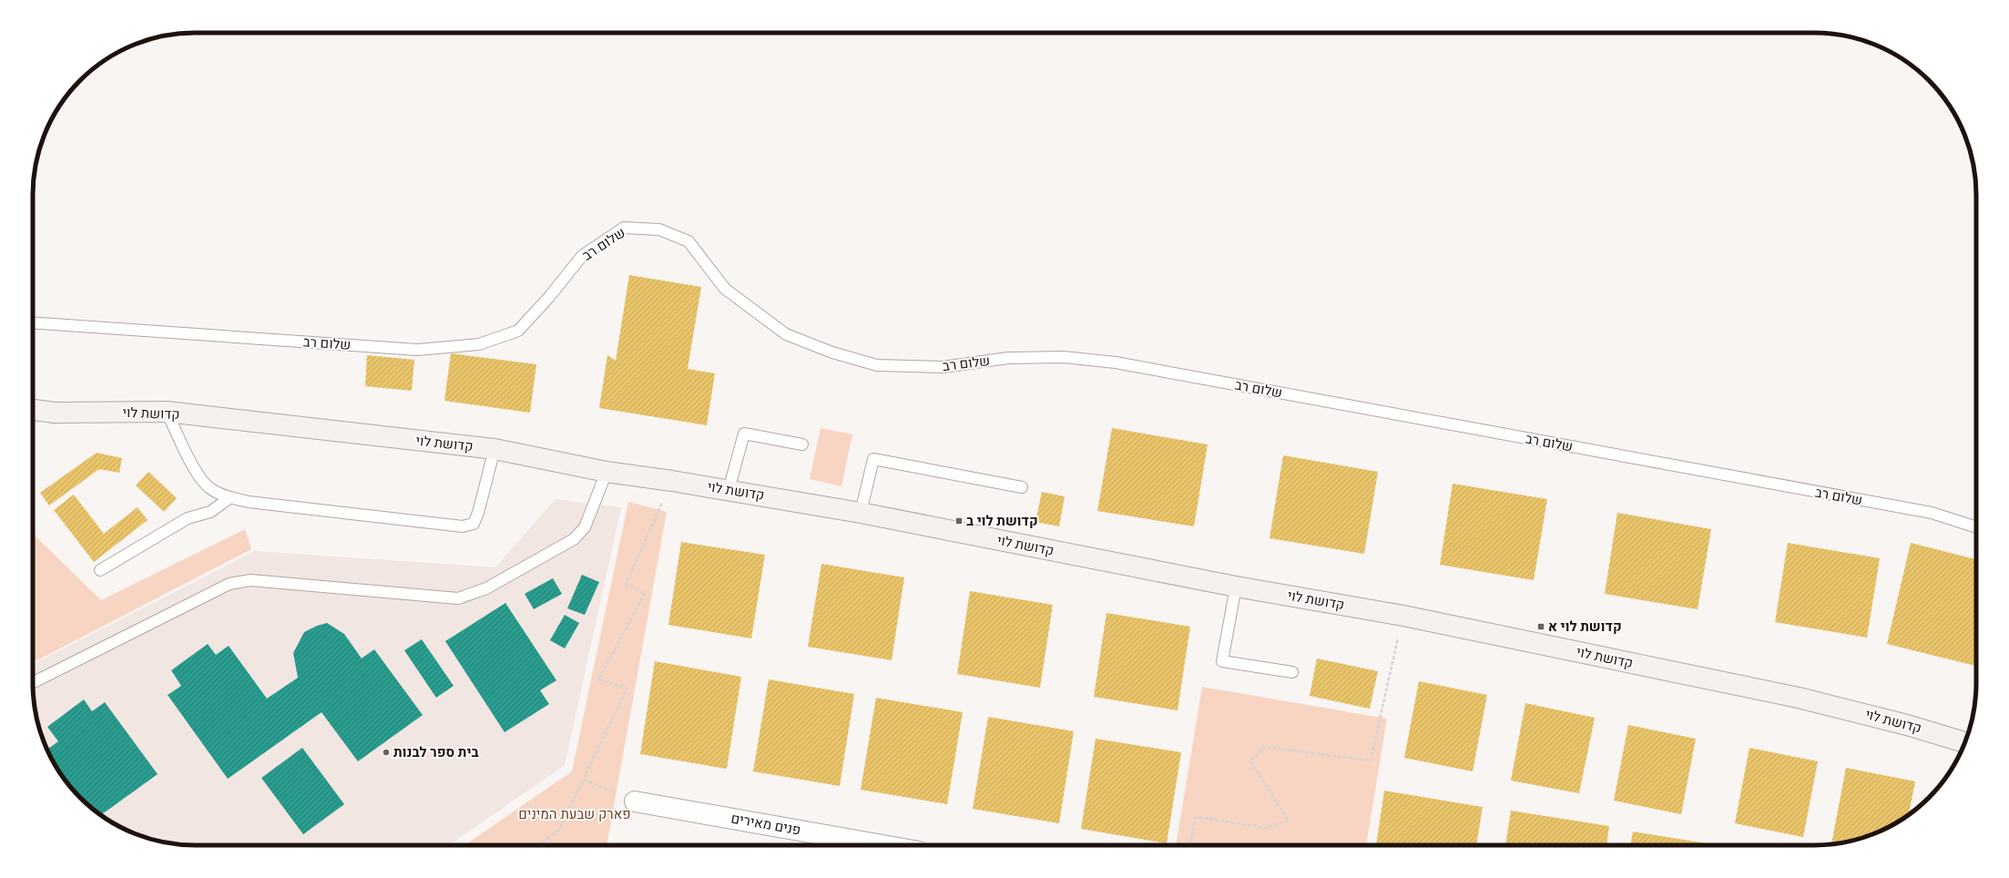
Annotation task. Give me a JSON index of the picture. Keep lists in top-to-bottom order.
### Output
{
  "streets": {
    "street": ["קדושת לוי", "פנים מאירים"],
    "lane": ["שלום רב"]
  },
  "parks": ["פארק שבעת המינים"],
  "places": {
    "transit": ["קדושת לוי ב", "קדושת לוי א"],
    "other": ["בית ספר לבנות"]
  }
}
